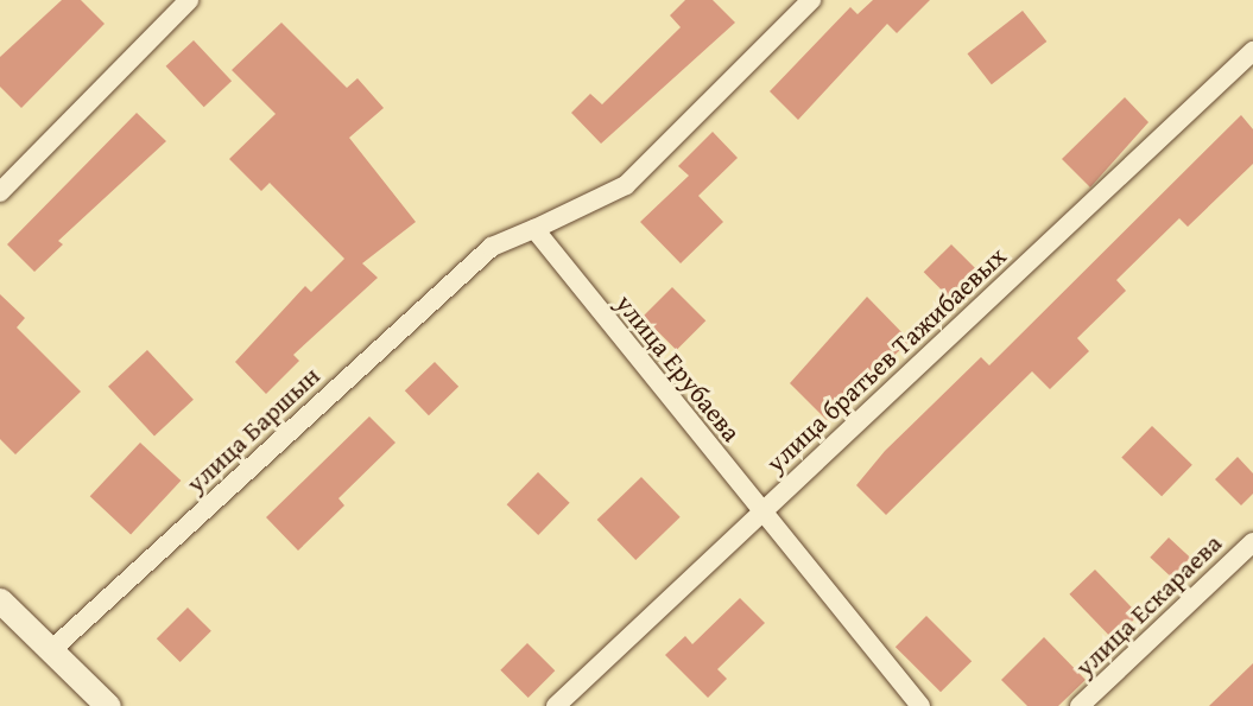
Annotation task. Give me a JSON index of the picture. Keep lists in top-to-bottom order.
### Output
{
  "streets": {
    "street": [
      "улица братьев Тажибаевых",
      "улица Ерубаева",
      "улица Баршын",
      "улица Ескараева"
    ]
  },
  "crossings": [
    ["улица братьев Тажибаевых", "улица Ерубаева"],
    ["улица Ерубаева", "улица Баршын"]
  ]
}
